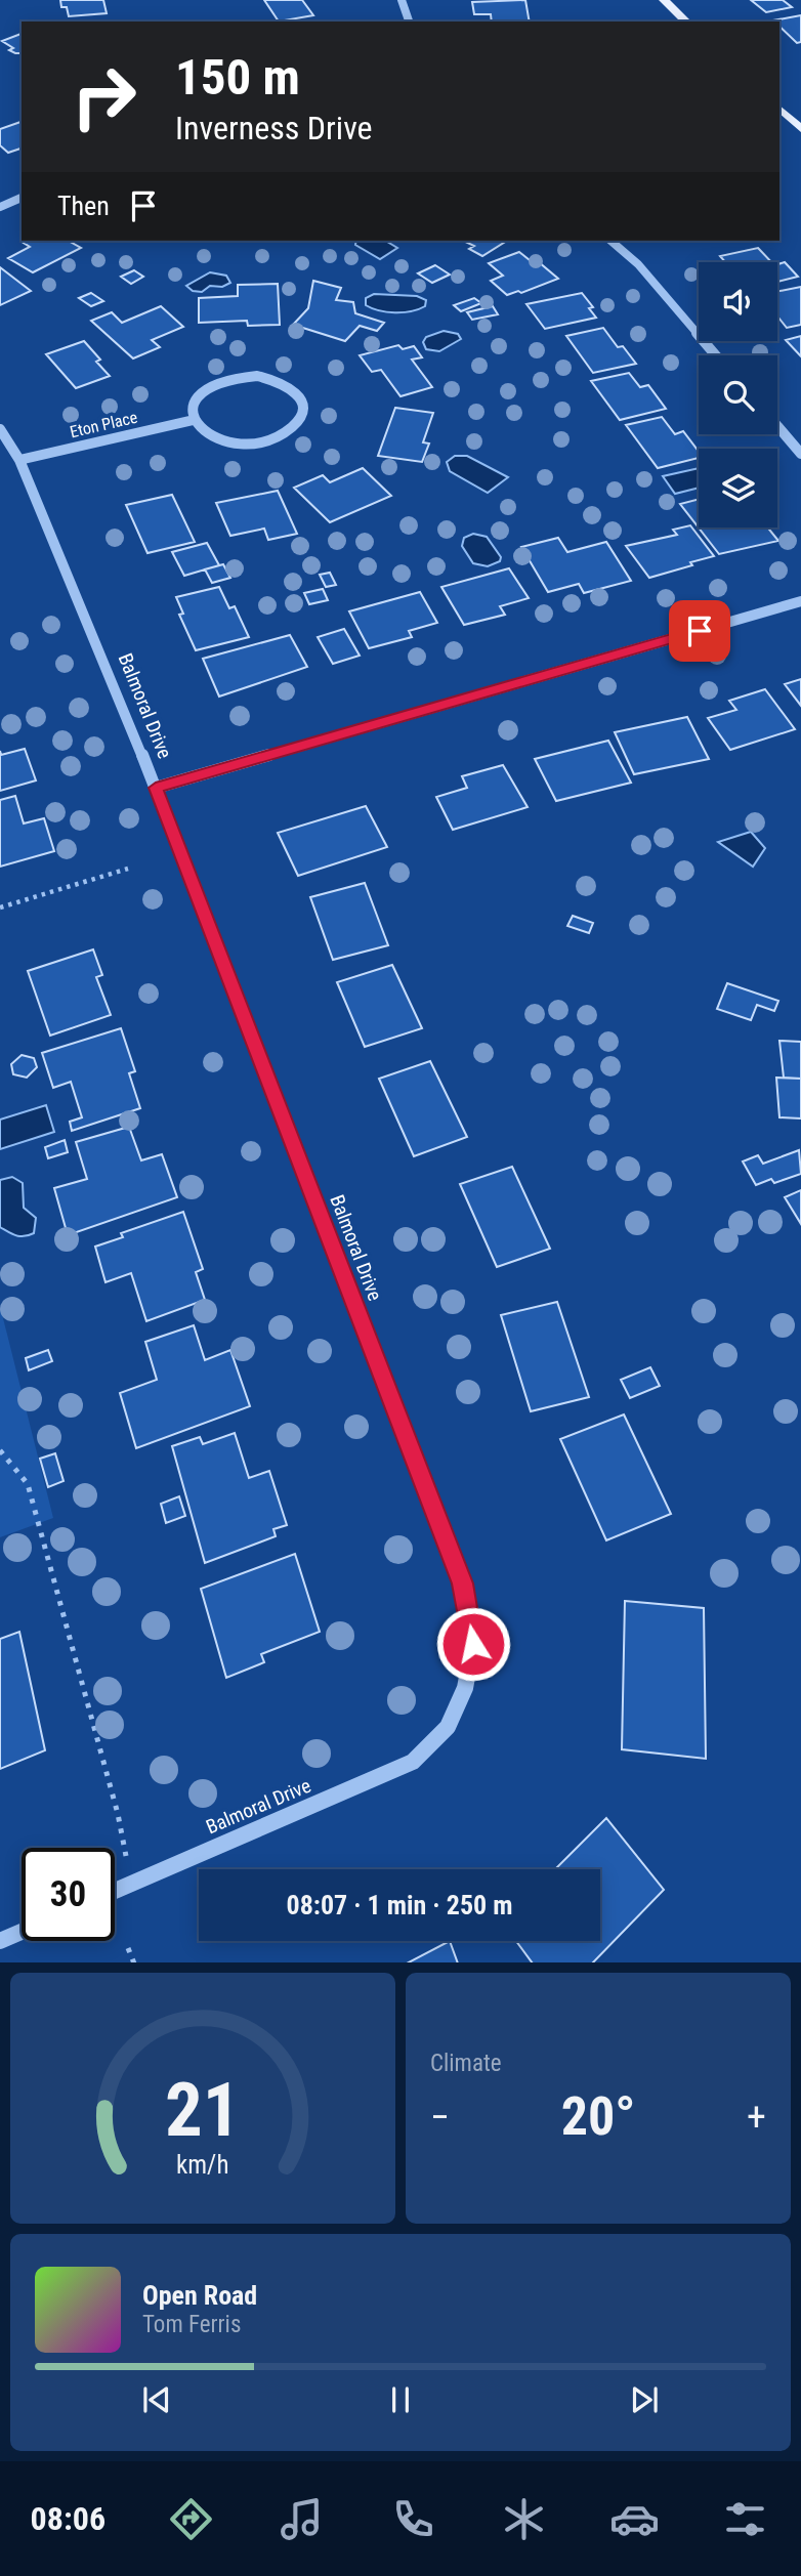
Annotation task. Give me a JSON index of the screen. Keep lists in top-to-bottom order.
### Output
{
  "streets": {
    "street": ["Eton Place", "Balmoral Drive"]
  },
  "crossings": [
    ["Eton Place", "Balmoral Drive"]
  ],
  "page": {
    "turn": ["150 m", "Inverness Drive"],
    "then": "Then",
    "limit": "30",
    "trip": "08:07 · 1 min · 250 m",
    "tile": "Climate",
    "heat": ["−", "20°", "+"],
    "song": ["Open Road", "Tom Ferris"],
    "tabs": "08:06",
    "gauge": ["21", "km/h"]
  }
}
